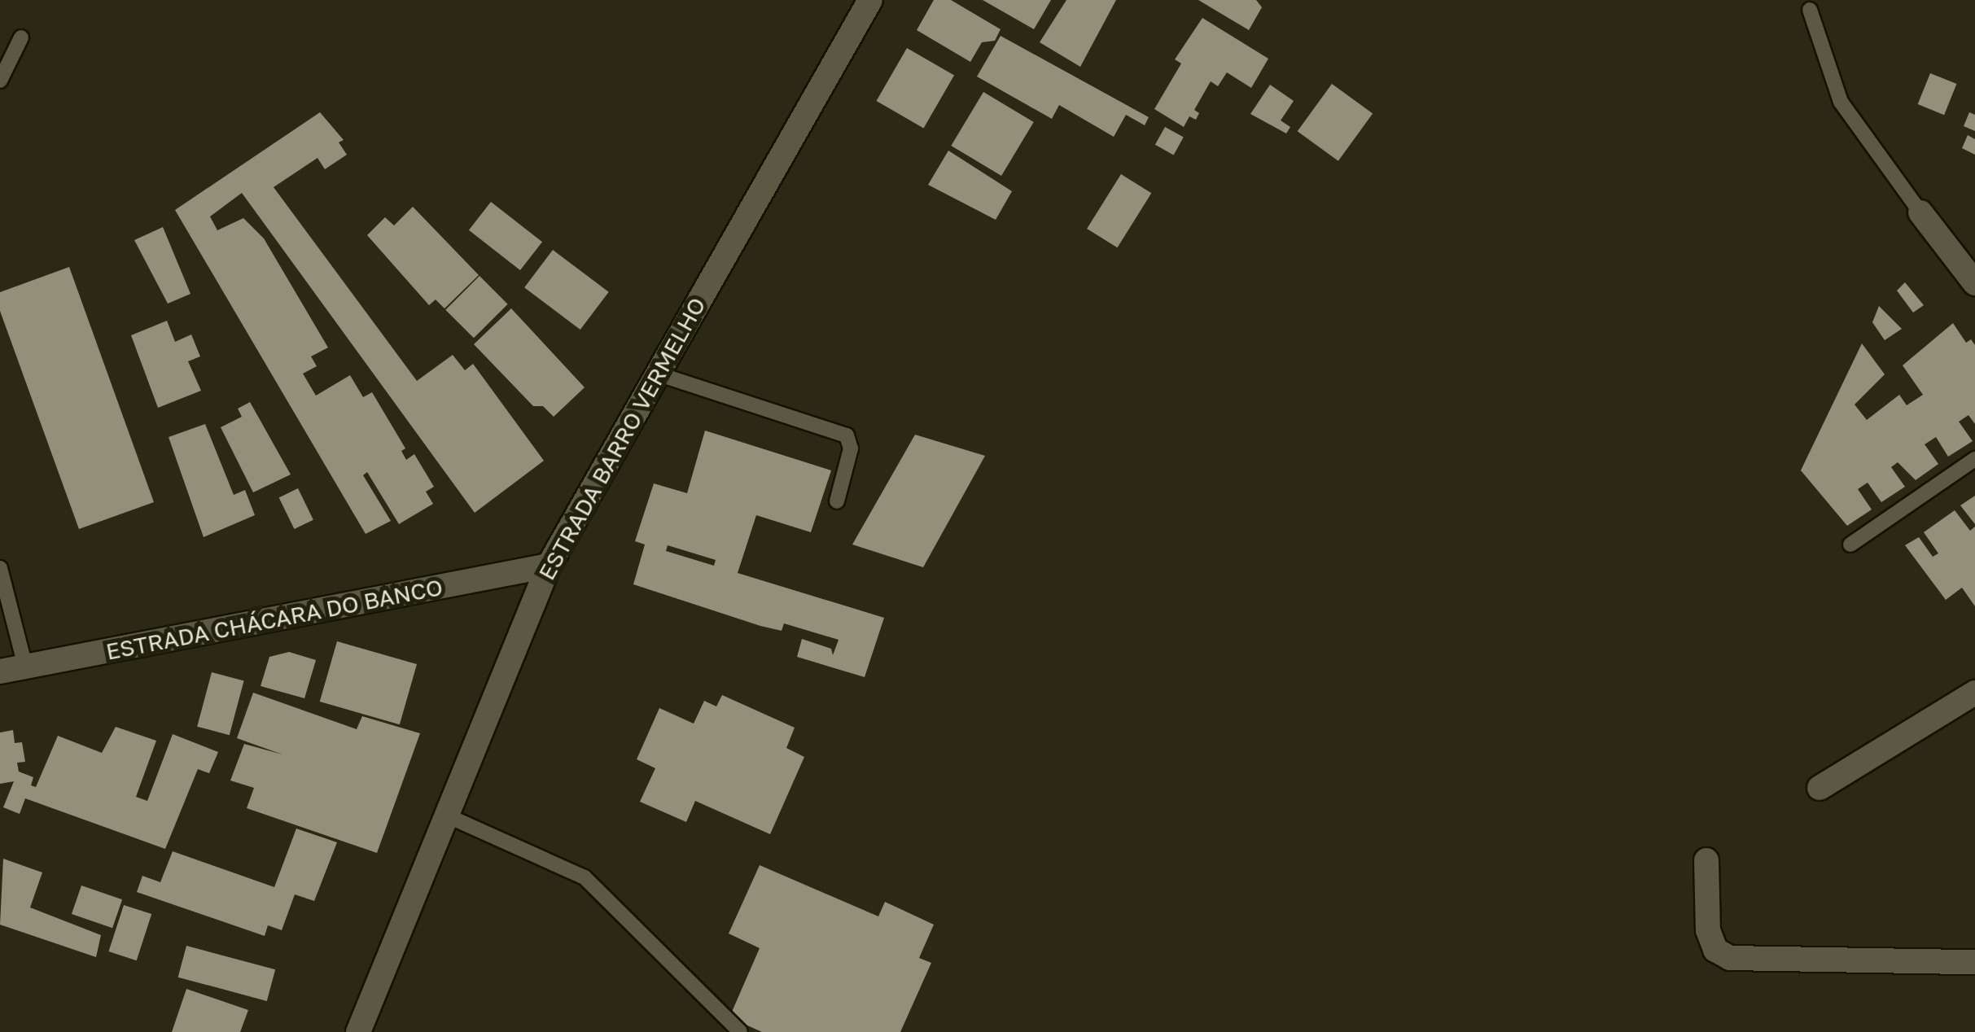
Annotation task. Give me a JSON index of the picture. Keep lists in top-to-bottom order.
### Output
{
  "streets": {
    "street": ["ESTRADA BARRO VERMELHO", "ESTRADA CHÁCARA DO BANCO"]
  },
  "crossings": [
    ["ESTRADA BARRO VERMELHO", "ESTRADA CHÁCARA DO BANCO"]
  ]
}
